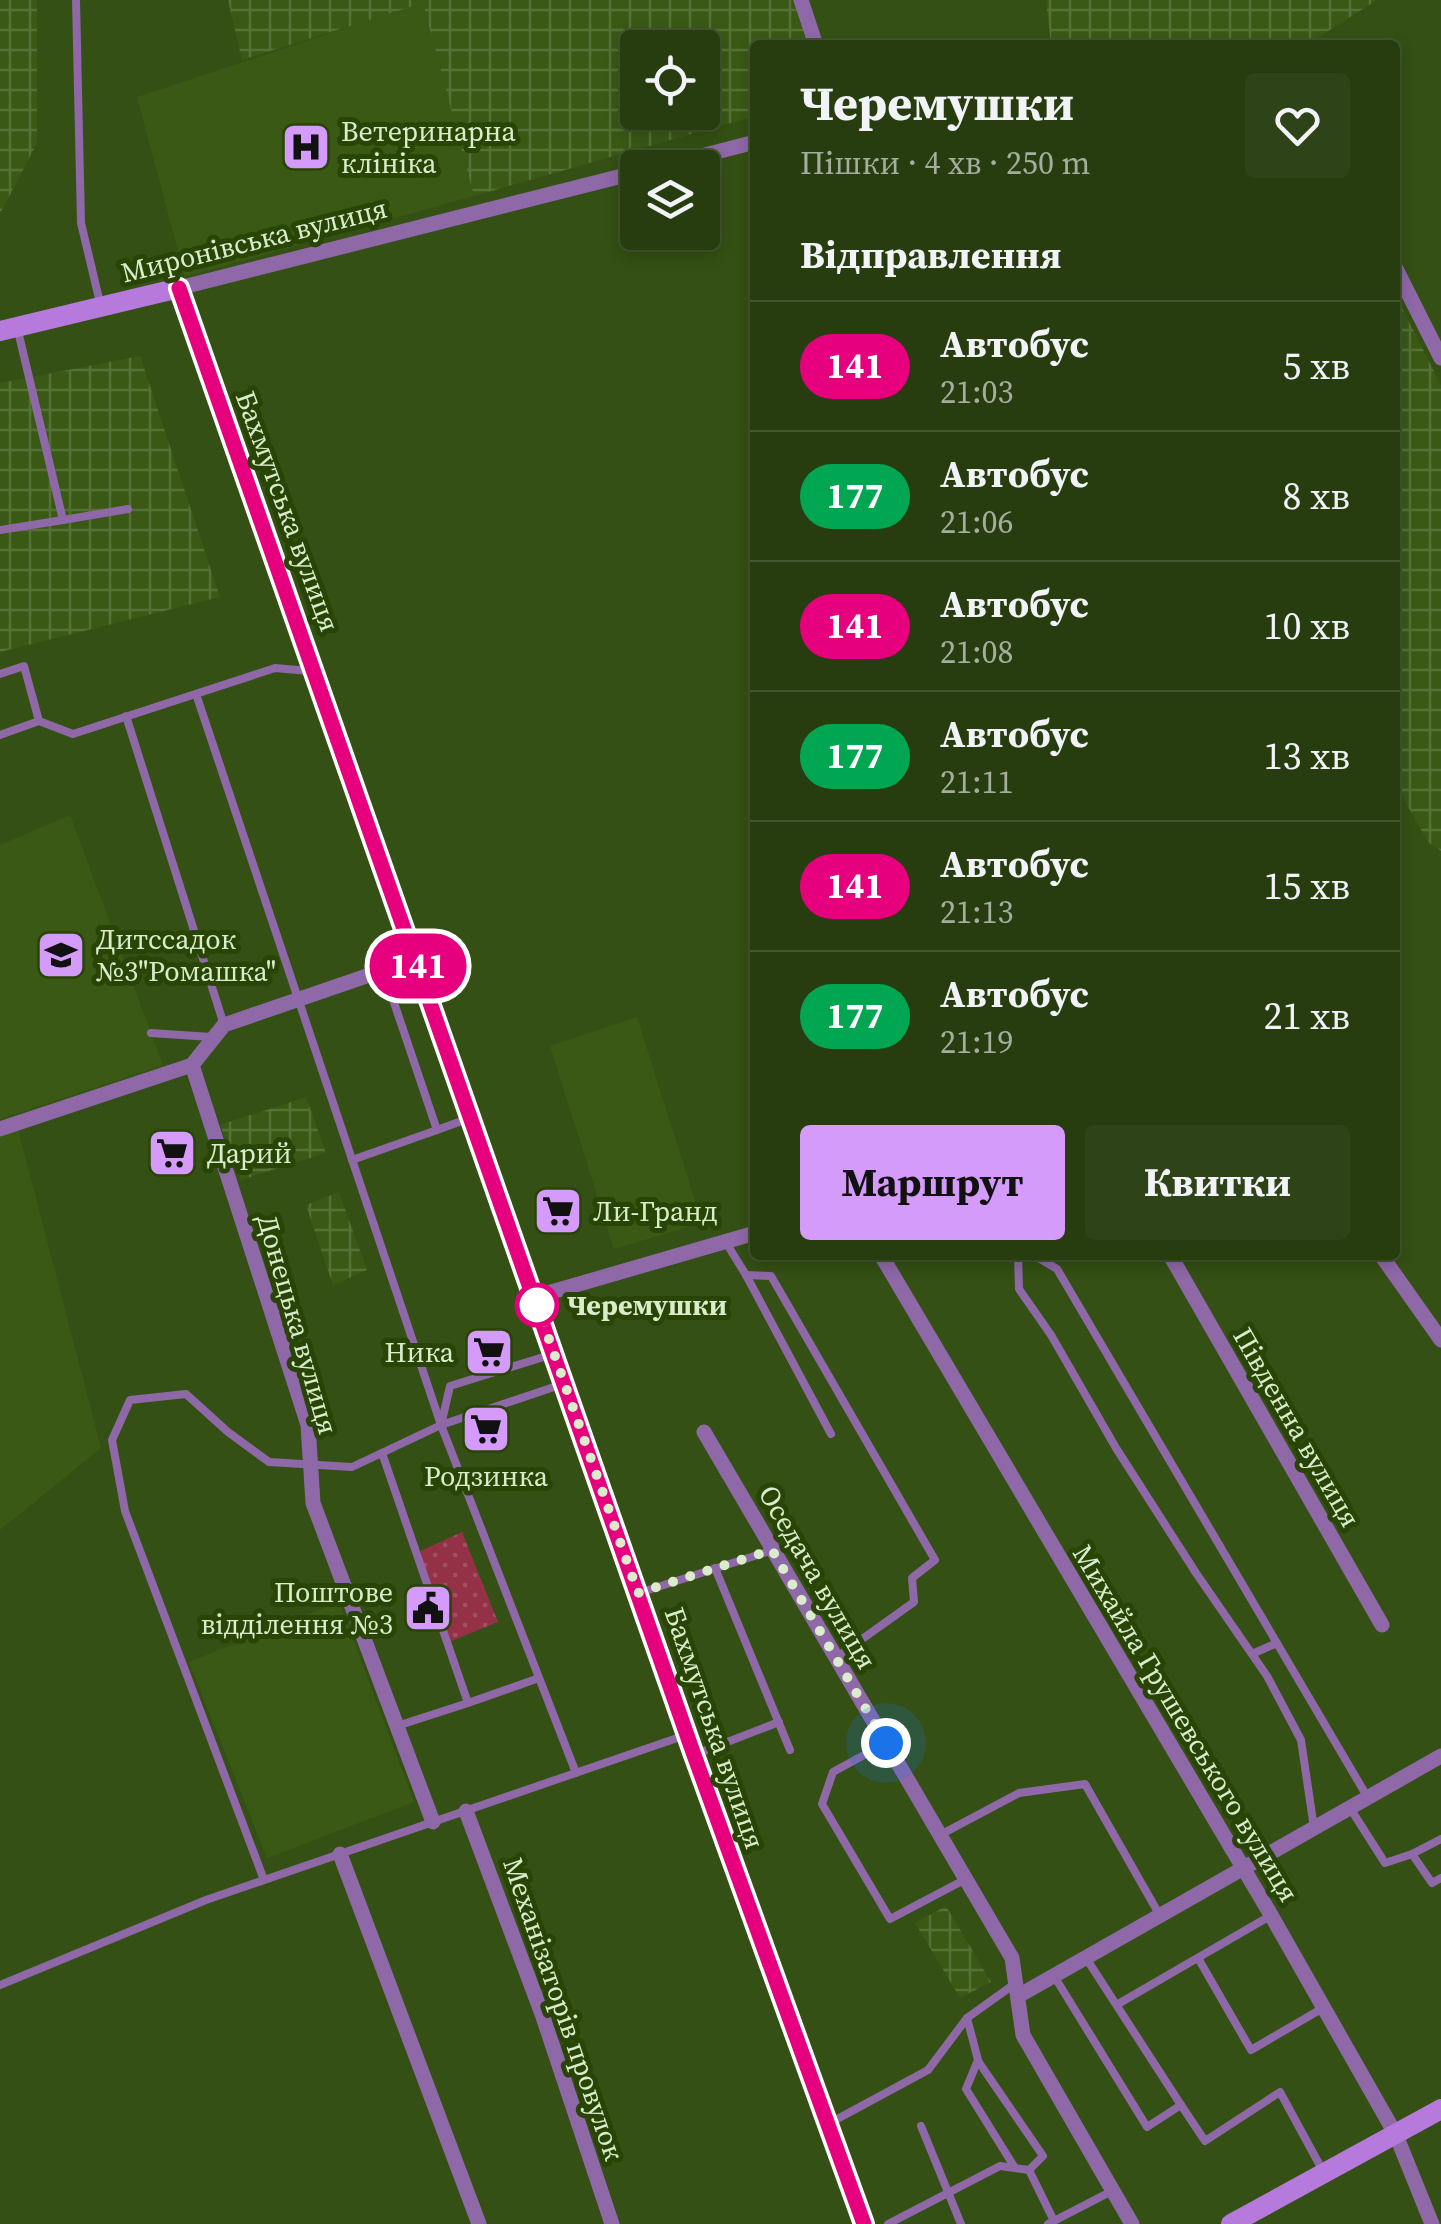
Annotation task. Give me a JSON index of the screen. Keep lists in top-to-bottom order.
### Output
{
  "streets": {
    "street": [
      "Миронівська вулиця",
      "Бахмутська вулиця",
      "Донецька вулиця",
      "Південна вулиця",
      "Оседача вулиця",
      "Михайла Грушевського вулиця",
      "Механізаторів провулок"
    ]
  },
  "crossings": [
    ["Миронівська вулиця", "Бахмутська вулиця"]
  ],
  "places": {
    "hospital": ["Ветеринарна клініка"],
    "school or university": ["Дитссадок №3\"Ромашка\""],
    "supermarket": [
      "Дарий",
      "Ли-Гранд",
      "Ника",
      "Родзинка"
    ],
    "other": ["Черемушки"],
    "public building": ["Поштове відділення №3"]
  },
  "lines": ["bus line 141"],
  "page": {
    "on_map": "141",
    "heading": [
      ["Черемушки", "Пішки · 4 хв · 250 m"],
      "Відправлення"
    ],
    "list": [
      {
        "mark": "141",
        "name": "Автобус",
        "note": "21:03",
        "value": "5 хв"
      },
      {
        "mark": "177",
        "name": "Автобус",
        "note": "21:06",
        "value": "8 хв"
      },
      {
        "mark": "141",
        "name": "Автобус",
        "note": "21:08",
        "value": "10 хв"
      },
      {
        "mark": "177",
        "name": "Автобус",
        "note": "21:11",
        "value": "13 хв"
      },
      {
        "mark": "141",
        "name": "Автобус",
        "note": "21:13",
        "value": "15 хв"
      },
      {
        "mark": "177",
        "name": "Автобус",
        "note": "21:19",
        "value": "21 хв"
      }
    ],
    "buttons": ["Маршрут", "Квитки"]
  }
}
